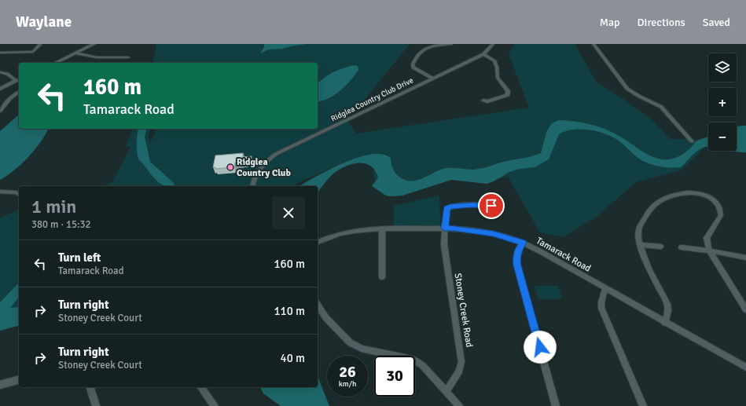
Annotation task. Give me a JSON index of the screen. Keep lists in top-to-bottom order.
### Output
{
  "streets": {
    "street": ["Ridglea Country Club Drive", "Tamarack Road", "Stoney Creek Road"]
  },
  "crossings": [
    ["Tamarack Road", "Stoney Creek Road"]
  ],
  "places": ["Ridglea Country Club"],
  "page": {
    "header": "Waylane",
    "nav": ["Map", "Directions", "Saved"],
    "map_buttons": ["+", "−"],
    "turn": ["160 m", "Tamarack Road"],
    "heading": ["1 min", "380 m · 15:32"],
    "list": [
      {
        "name": "Turn left",
        "note": "Tamarack Road",
        "value": "160 m"
      },
      {
        "name": "Turn right",
        "note": "Stoney Creek Court",
        "value": "110 m"
      },
      {
        "name": "Turn right",
        "note": "Stoney Creek Court",
        "value": "40 m"
      }
    ],
    "speed": "26 km/h",
    "limit": "30"
  }
}
